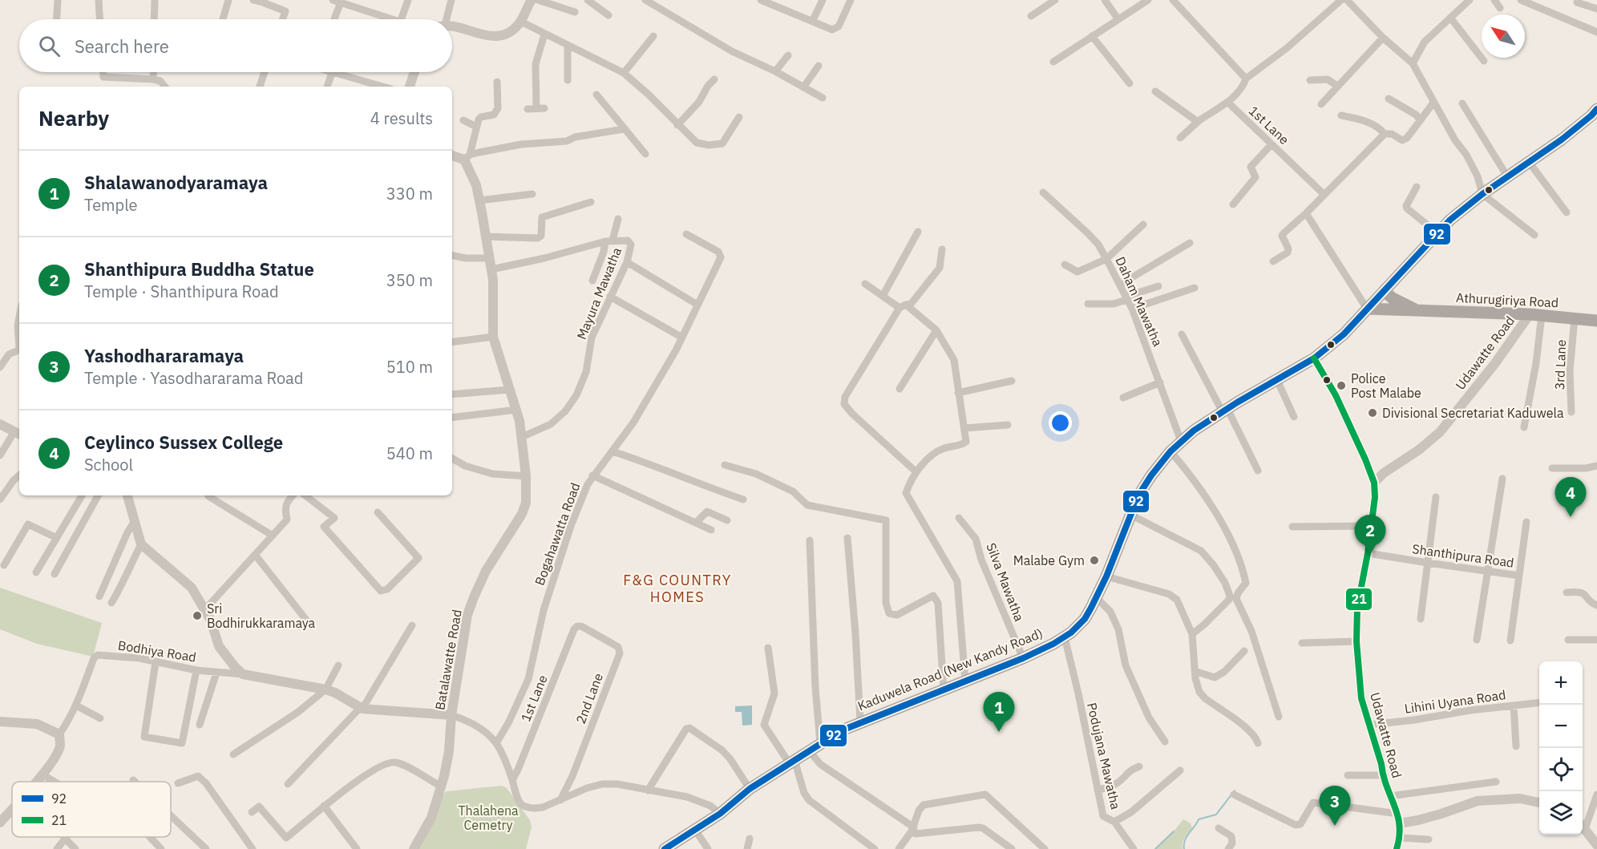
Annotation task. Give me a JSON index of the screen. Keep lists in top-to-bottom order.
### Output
{
  "streets": {
    "main road": ["Athurugiriya Road", "Kaduwela Road (New Kandy Road)"],
    "street": [
      "1st Lane",
      "Mayura Mawatha",
      "Daham Mawatha",
      "Udawatte Road",
      "3rd Lane",
      "Bogahawatta Road",
      "Shanthipura Road",
      "Silva Mawatha",
      "Bodhiya Road",
      "Batalawatte Road",
      "2nd Lane",
      "Lihini Uyana Road",
      "Podujana Mawatha"
    ]
  },
  "crossings": [
    ["1st Lane", "2nd Lane"],
    ["Mayura Mawatha", "Batalawatte Road"],
    ["Athurugiriya Road", "Udawatte Road"],
    ["Athurugiriya Road", "3rd Lane"],
    ["Athurugiriya Road", "Kaduwela Road (New Kandy Road)"],
    ["Daham Mawatha", "Kaduwela Road (New Kandy Road)"],
    ["Udawatte Road", "Shanthipura Road"],
    ["Udawatte Road", "Kaduwela Road (New Kandy Road)"],
    ["Udawatte Road", "Lihini Uyana Road"],
    ["Silva Mawatha", "Kaduwela Road (New Kandy Road)"],
    ["Kaduwela Road (New Kandy Road)", "Podujana Mawatha"]
  ],
  "districts": ["F&G COUNTRY HOMES"],
  "parks": ["Thalahena Cemetry"],
  "places": [
    "Police Post Malabe",
    "Divisional Secretariat Kaduwela",
    "Malabe Gym",
    "Sri Bodhirukkaramaya"
  ],
  "lines": ["transit line 92", "transit line 21"],
  "legend": ["92", "21"],
  "north": "top left",
  "page": {
    "search": "Search here",
    "heading": ["Nearby", "4 results"],
    "list": [
      {
        "mark": "1",
        "name": "Shalawanodyaramaya",
        "note": "Temple",
        "value": "330 m"
      },
      {
        "mark": "2",
        "name": "Shanthipura Buddha Statue",
        "note": "Temple · Shanthipura Road",
        "value": "350 m"
      },
      {
        "mark": "3",
        "name": "Yashodhararamaya",
        "note": "Temple · Yasodhararama Road",
        "value": "510 m"
      },
      {
        "mark": "4",
        "name": "Ceylinco Sussex College",
        "note": "School",
        "value": "540 m"
      }
    ],
    "pins": [
      "4",
      "2",
      "1",
      "3"
    ],
    "map_buttons": ["+", "−"]
  }
}
